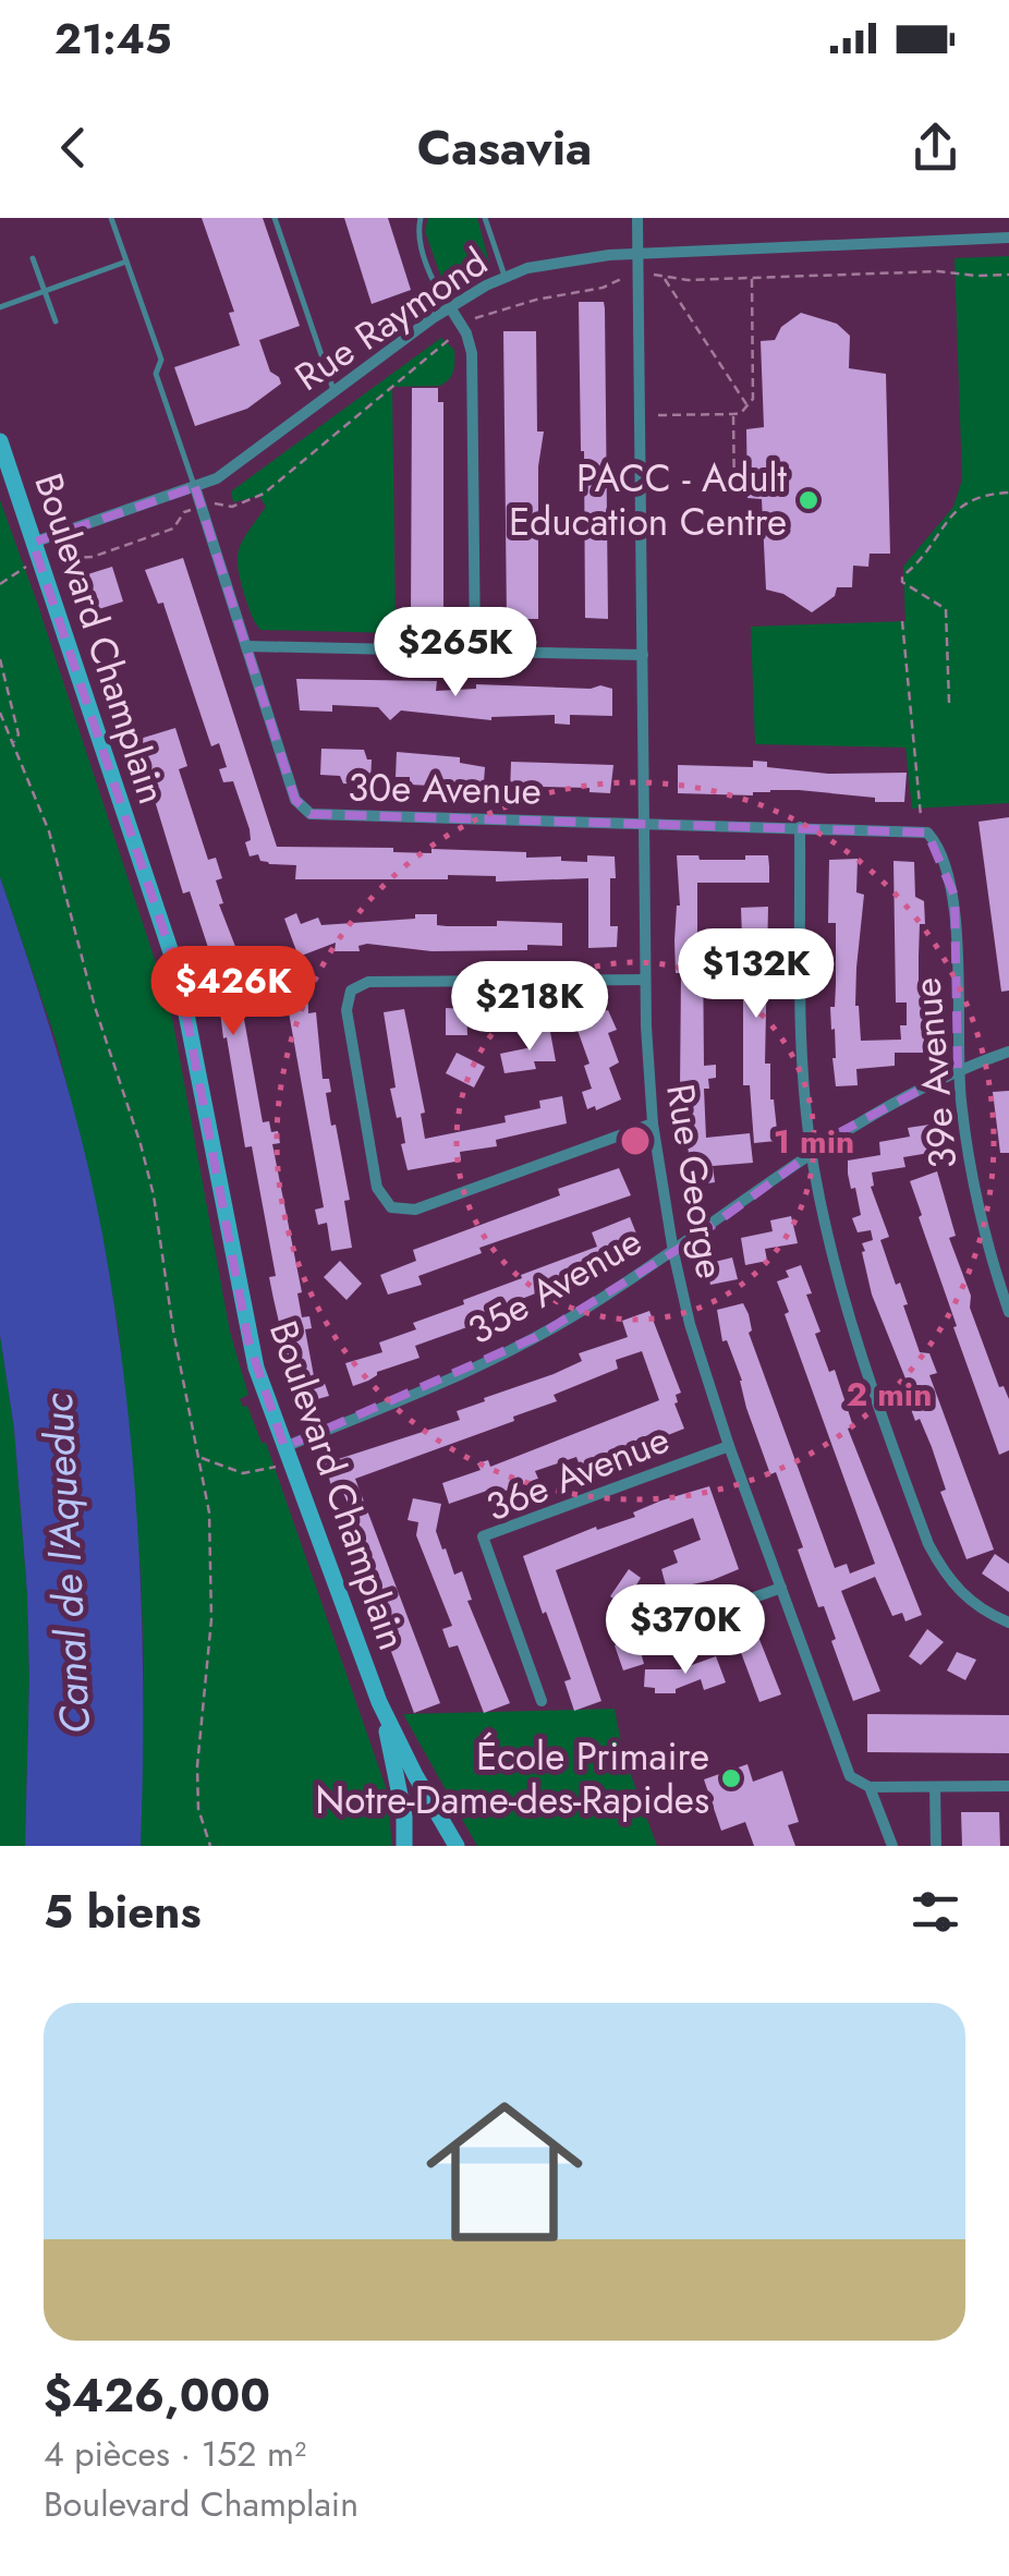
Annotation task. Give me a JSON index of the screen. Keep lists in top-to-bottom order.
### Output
{
  "streets": {
    "main road": ["Boulevard Champlain"],
    "street": [
      "Rue Raymond",
      "30e Avenue",
      "39e Avenue",
      "Rue George",
      "35e Avenue",
      "36e Avenue"
    ]
  },
  "crossings": [
    ["Rue Raymond", "Boulevard Champlain"],
    ["Rue Raymond", "30e Avenue"],
    ["Rue Raymond", "Rue George"],
    ["Boulevard Champlain", "35e Avenue"],
    ["30e Avenue", "39e Avenue"],
    ["30e Avenue", "Rue George"],
    ["39e Avenue", "35e Avenue"],
    ["Rue George", "35e Avenue"],
    ["Rue George", "36e Avenue"]
  ],
  "water": ["Canal de l'Aqueduc"],
  "places": ["PACC - Adult Education Centre", "École Primaire Notre-Dame-des-Rapides"],
  "page": {
    "status": "21:45",
    "header": "Casavia",
    "price": [
      "$265K",
      "$132K",
      "$426K",
      "$218K",
      "$370K"
    ],
    "heading": "5 biens",
    "list": [
      {
        "name": "$426,000",
        "note": "4 pièces · 152 m² · Boulevard Champlain"
      }
    ]
  },
  "rings": ["1 min", "2 min"]
}
